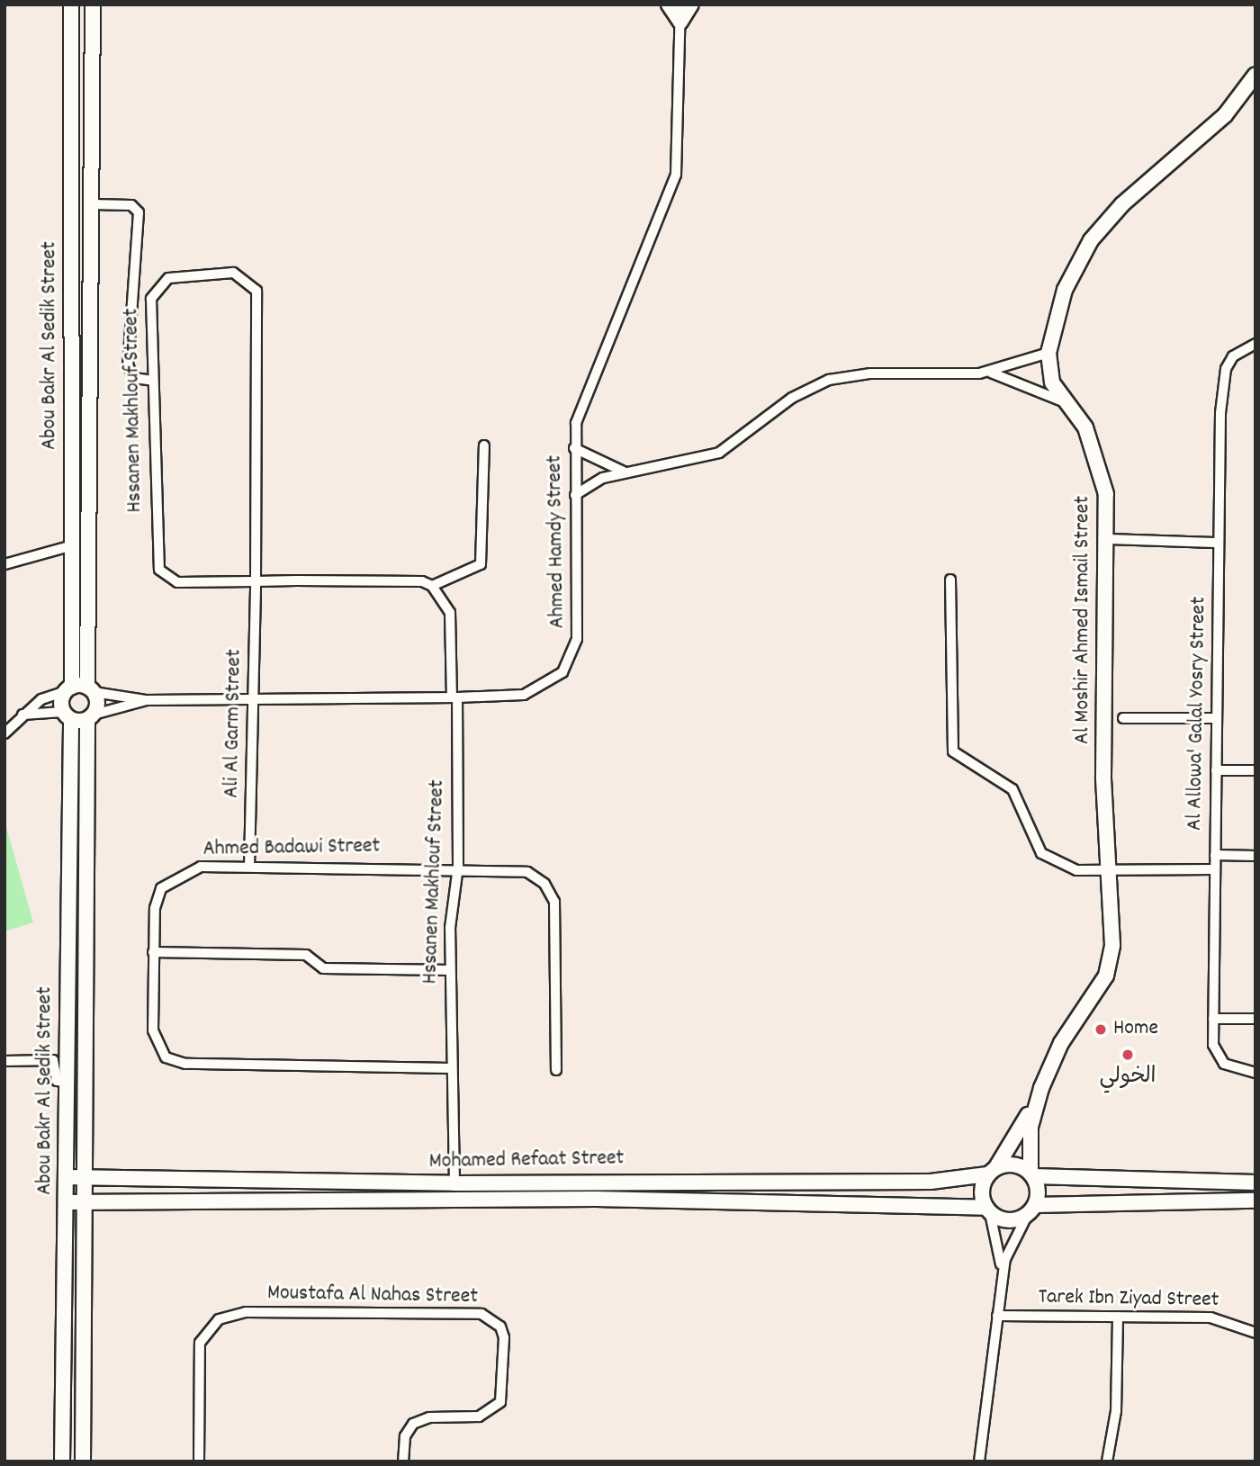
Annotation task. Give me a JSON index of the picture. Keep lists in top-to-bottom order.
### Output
{
  "streets": {
    "street": [
      "Abou Bakr Al Sedik Street",
      "Hssanen Makhlouf Street",
      "Ahmed Hamdy Street",
      "Al Moshir Ahmed Ismail Street",
      "Al Allowa' Galal Yosry Street",
      "Ali Al Garm Street",
      "Ahmed Badawi Street",
      "Mohamed Refaat Street",
      "Moustafa Al Nahas Street",
      "Tarek Ibn Ziyad Street"
    ]
  },
  "crossings": [
    ["Abou Bakr Al Sedik Street", "Ahmed Hamdy Street"],
    ["Abou Bakr Al Sedik Street", "Mohamed Refaat Street"],
    ["Hssanen Makhlouf Street", "Ahmed Hamdy Street"],
    ["Hssanen Makhlouf Street", "Ali Al Garm Street"],
    ["Hssanen Makhlouf Street", "Ahmed Badawi Street"],
    ["Hssanen Makhlouf Street", "Mohamed Refaat Street"],
    ["Ahmed Hamdy Street", "Ali Al Garm Street"],
    ["Al Moshir Ahmed Ismail Street", "Mohamed Refaat Street"],
    ["Ali Al Garm Street", "Ahmed Badawi Street"]
  ],
  "places": ["Home", "الخولي"]
}
